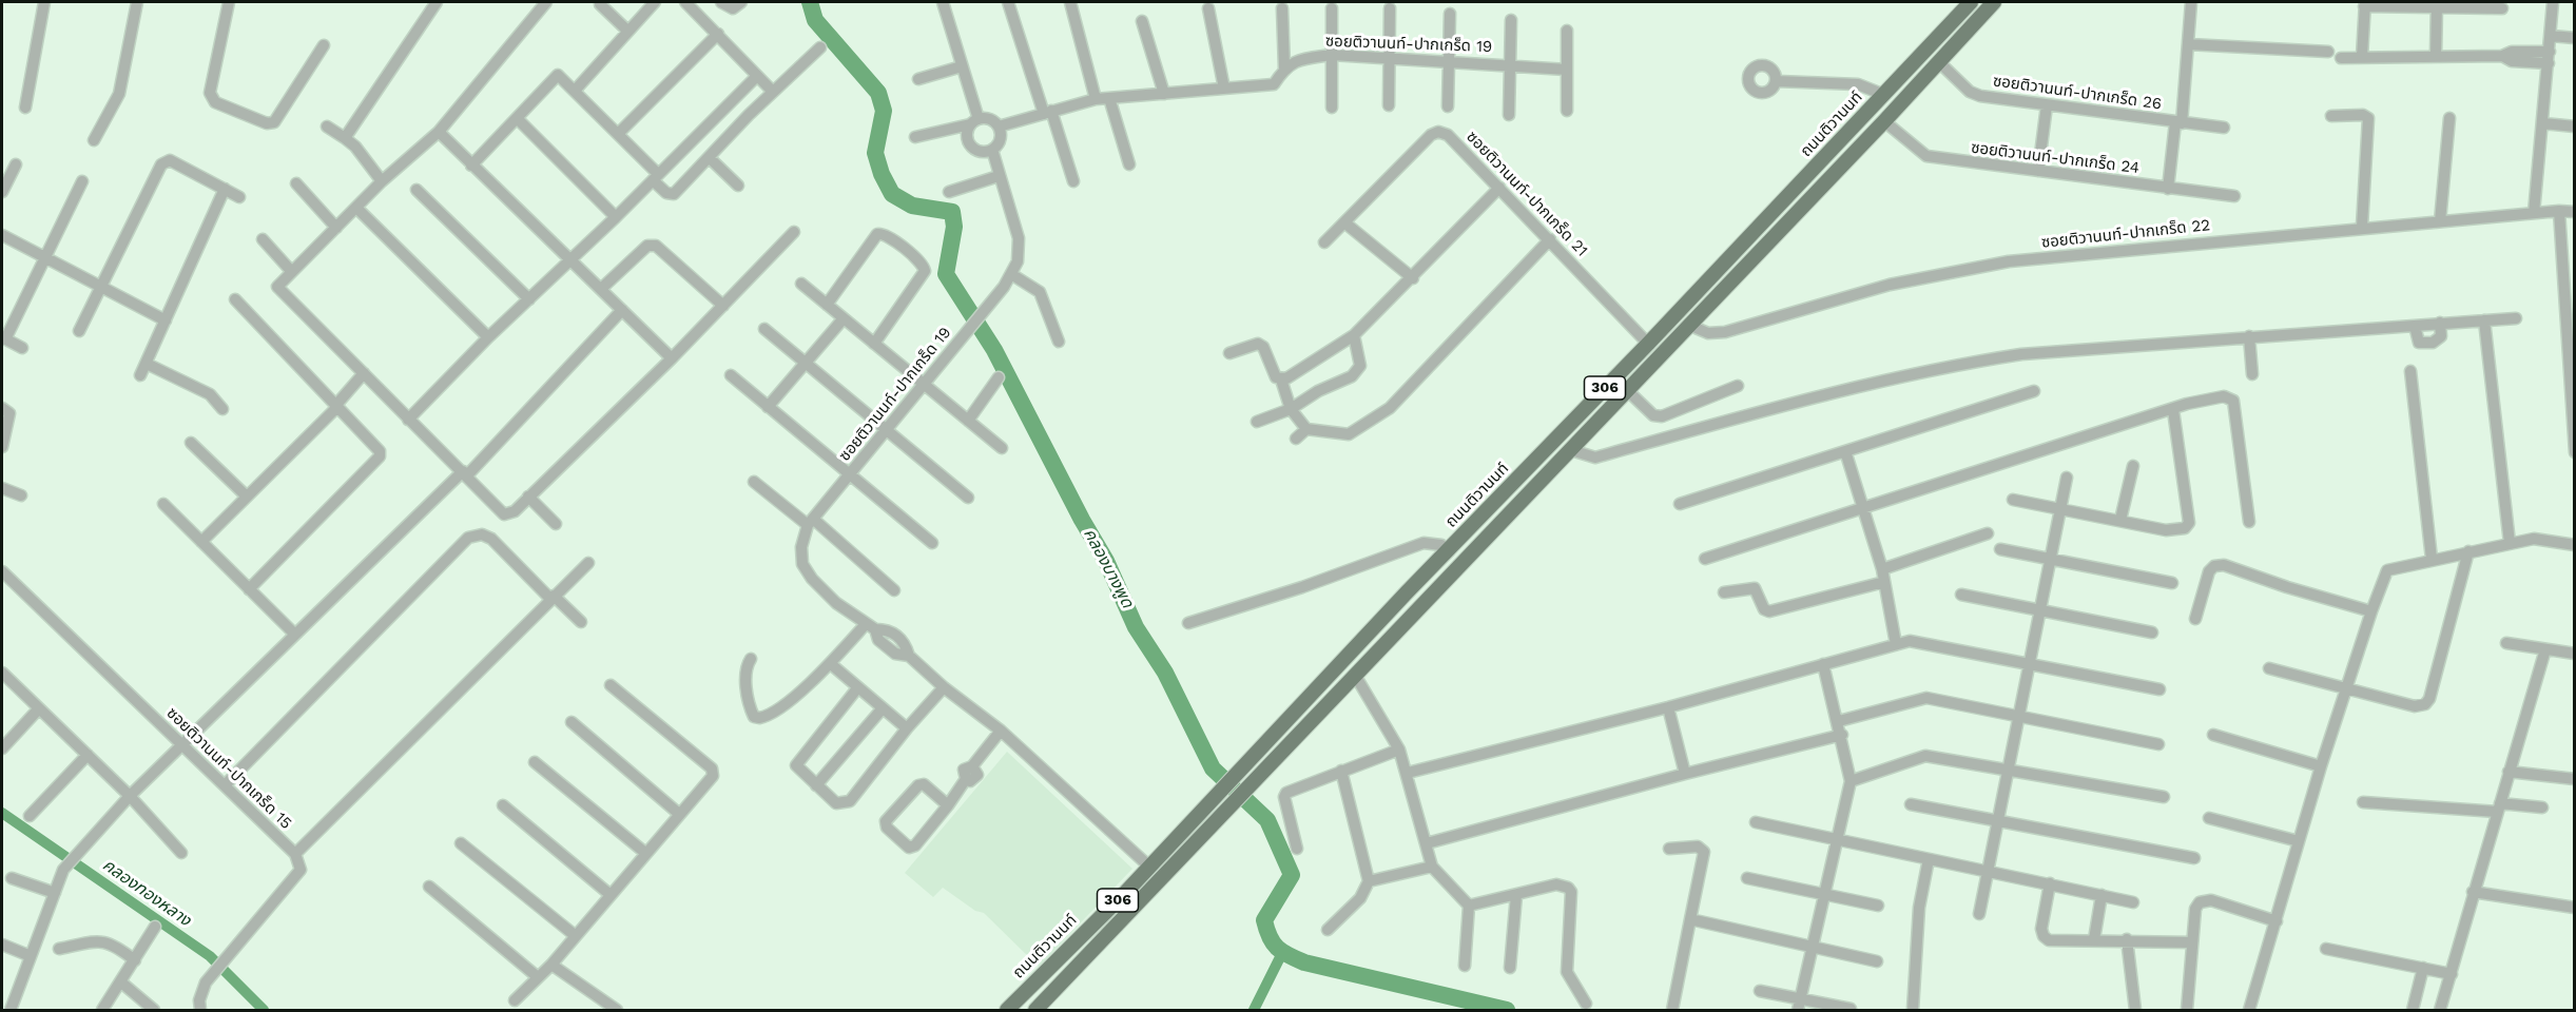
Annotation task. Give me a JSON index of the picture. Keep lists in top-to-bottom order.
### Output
{
  "streets": {
    "main road": ["ถนนติวานนท์", "306"],
    "street": [
      "ซอยติวานนท์-ปากเกร็ด 19",
      "ซอยติวานนท์-ปากเกร็ด 26",
      "ซอยติวานนท์-ปากเกร็ด 24",
      "ซอยติวานนท์-ปากเกร็ด 21",
      "ซอยติวานนท์-ปากเกร็ด 22",
      "ซอยติวานนท์-ปากเกร็ด 15"
    ]
  },
  "crossings": [
    ["ซอยติวานนท์-ปากเกร็ด 19", "ถนนติวานนท์"],
    ["ซอยติวานนท์-ปากเกร็ด 26", "306"],
    ["ถนนติวานนท์", "ซอยติวานนท์-ปากเกร็ด 21"],
    ["ซอยติวานนท์-ปากเกร็ด 24", "306"],
    ["ซอยติวานนท์-ปากเกร็ด 22", "306"]
  ],
  "water": ["คลองบางพูด", "คลองทองหลาง"]
}
